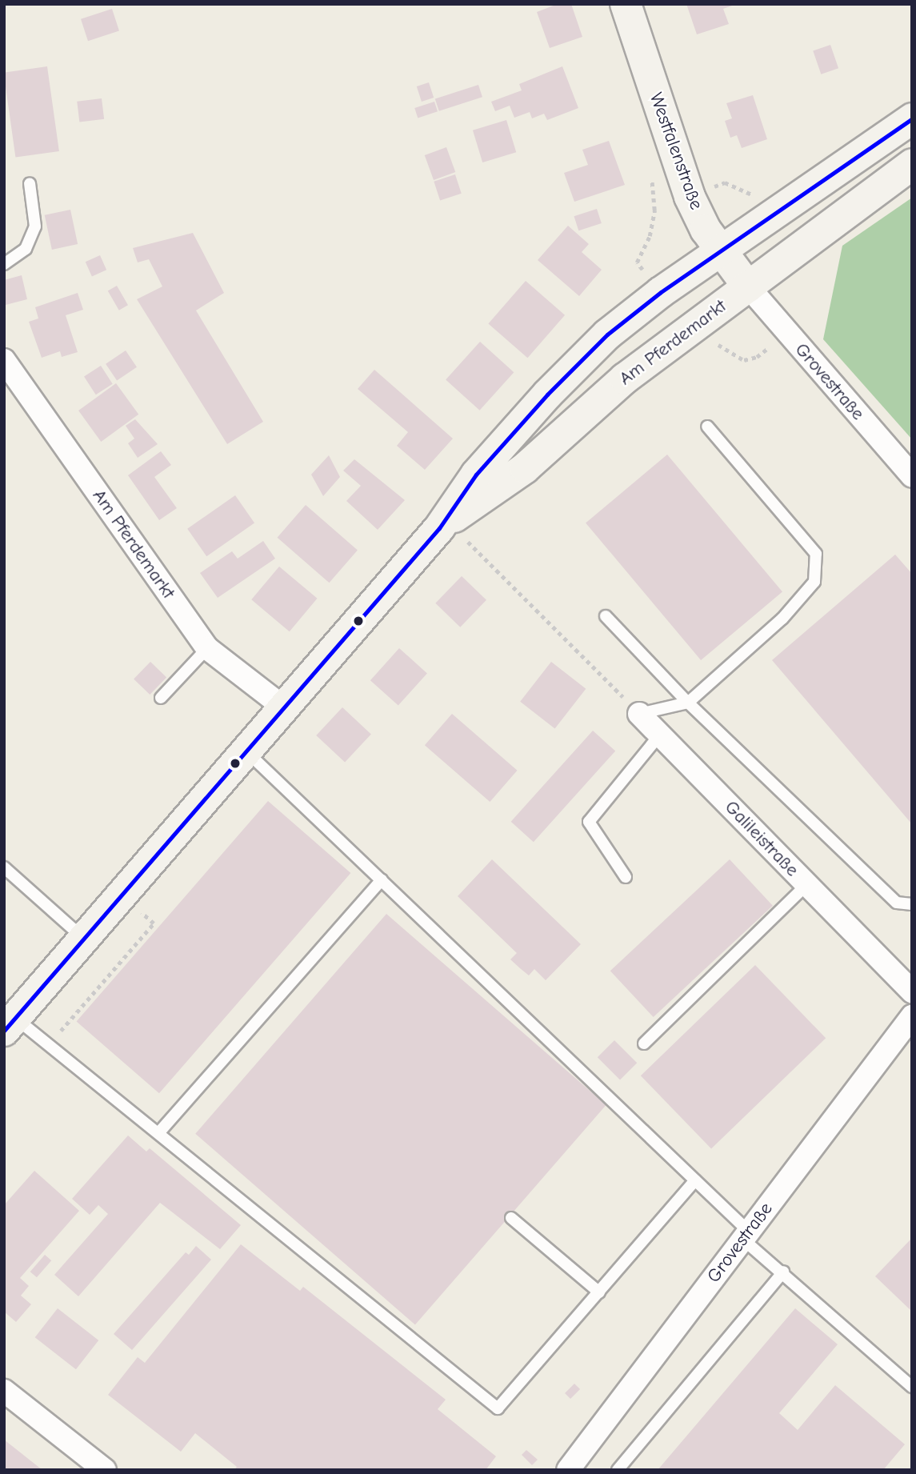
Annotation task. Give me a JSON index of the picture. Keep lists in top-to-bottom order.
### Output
{
  "streets": {
    "street": [
      "Westfalenstraße",
      "Am Pferdemarkt",
      "Grovestraße",
      "Galileistraße"
    ]
  },
  "crossings": [
    ["Westfalenstraße", "Am Pferdemarkt"],
    ["Westfalenstraße", "Grovestraße"],
    ["Am Pferdemarkt", "Grovestraße"]
  ]
}
